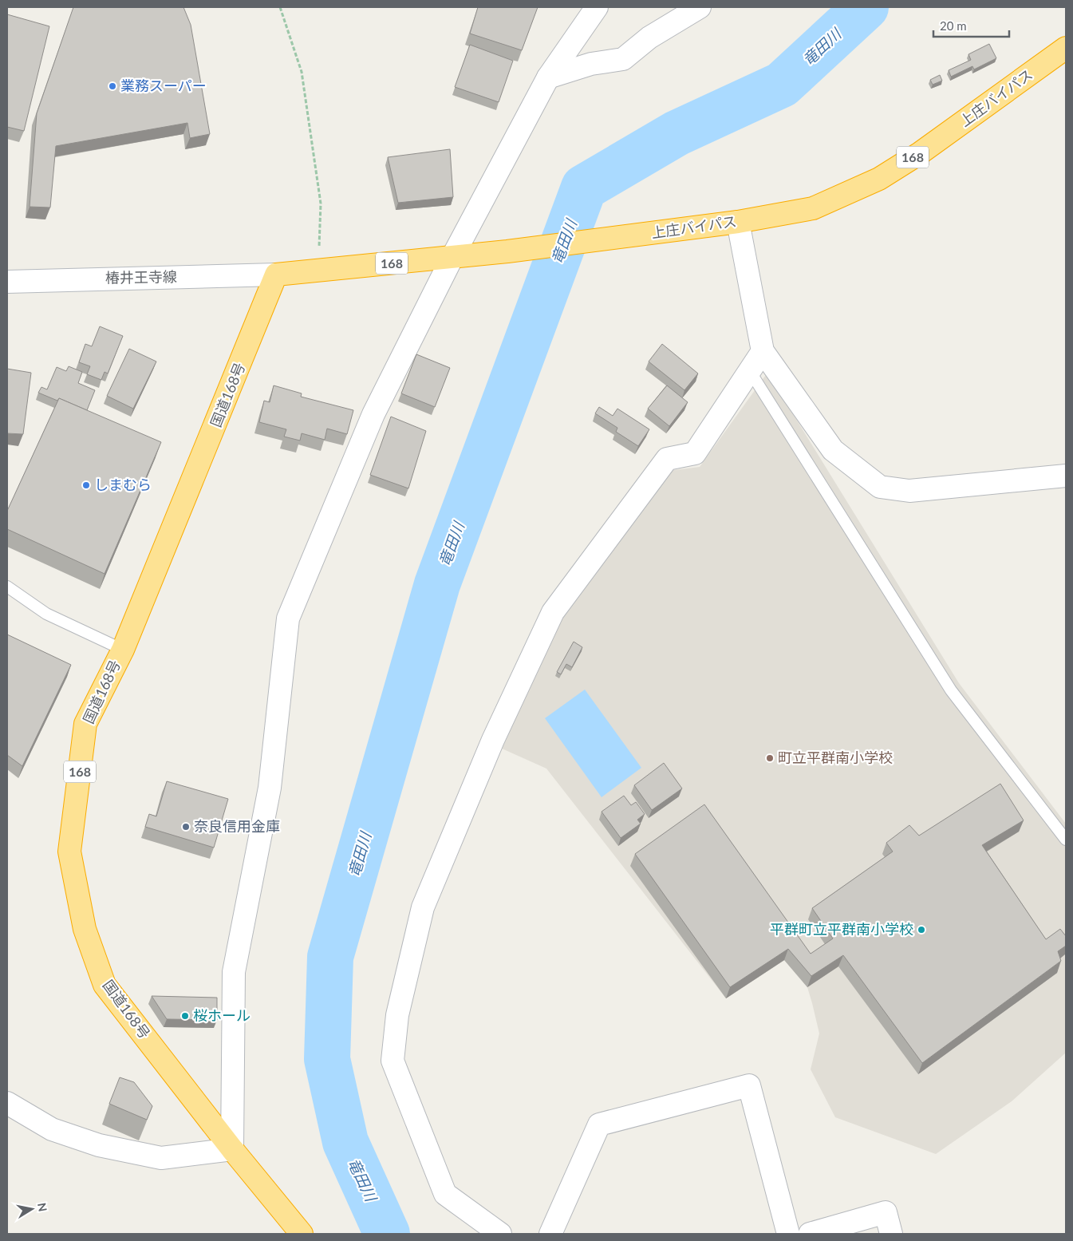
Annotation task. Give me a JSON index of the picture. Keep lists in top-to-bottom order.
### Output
{
  "streets": {
    "highway": ["上庄バイパス", "168", "国道168号"],
    "street": ["椿井王寺線"]
  },
  "crossings": [
    ["上庄バイパス", "椿井王寺線"],
    ["上庄バイパス", "国道168号"],
    ["椿井王寺線", "国道168号"]
  ],
  "water": ["竜田川"],
  "places": [
    "業務スーパー",
    "しまむら",
    "町立平群南小学校",
    "奈良信用金庫",
    "平群町立平群南小学校",
    "桜ホール"
  ],
  "scale_bar": "20 m",
  "north": "right"
}
